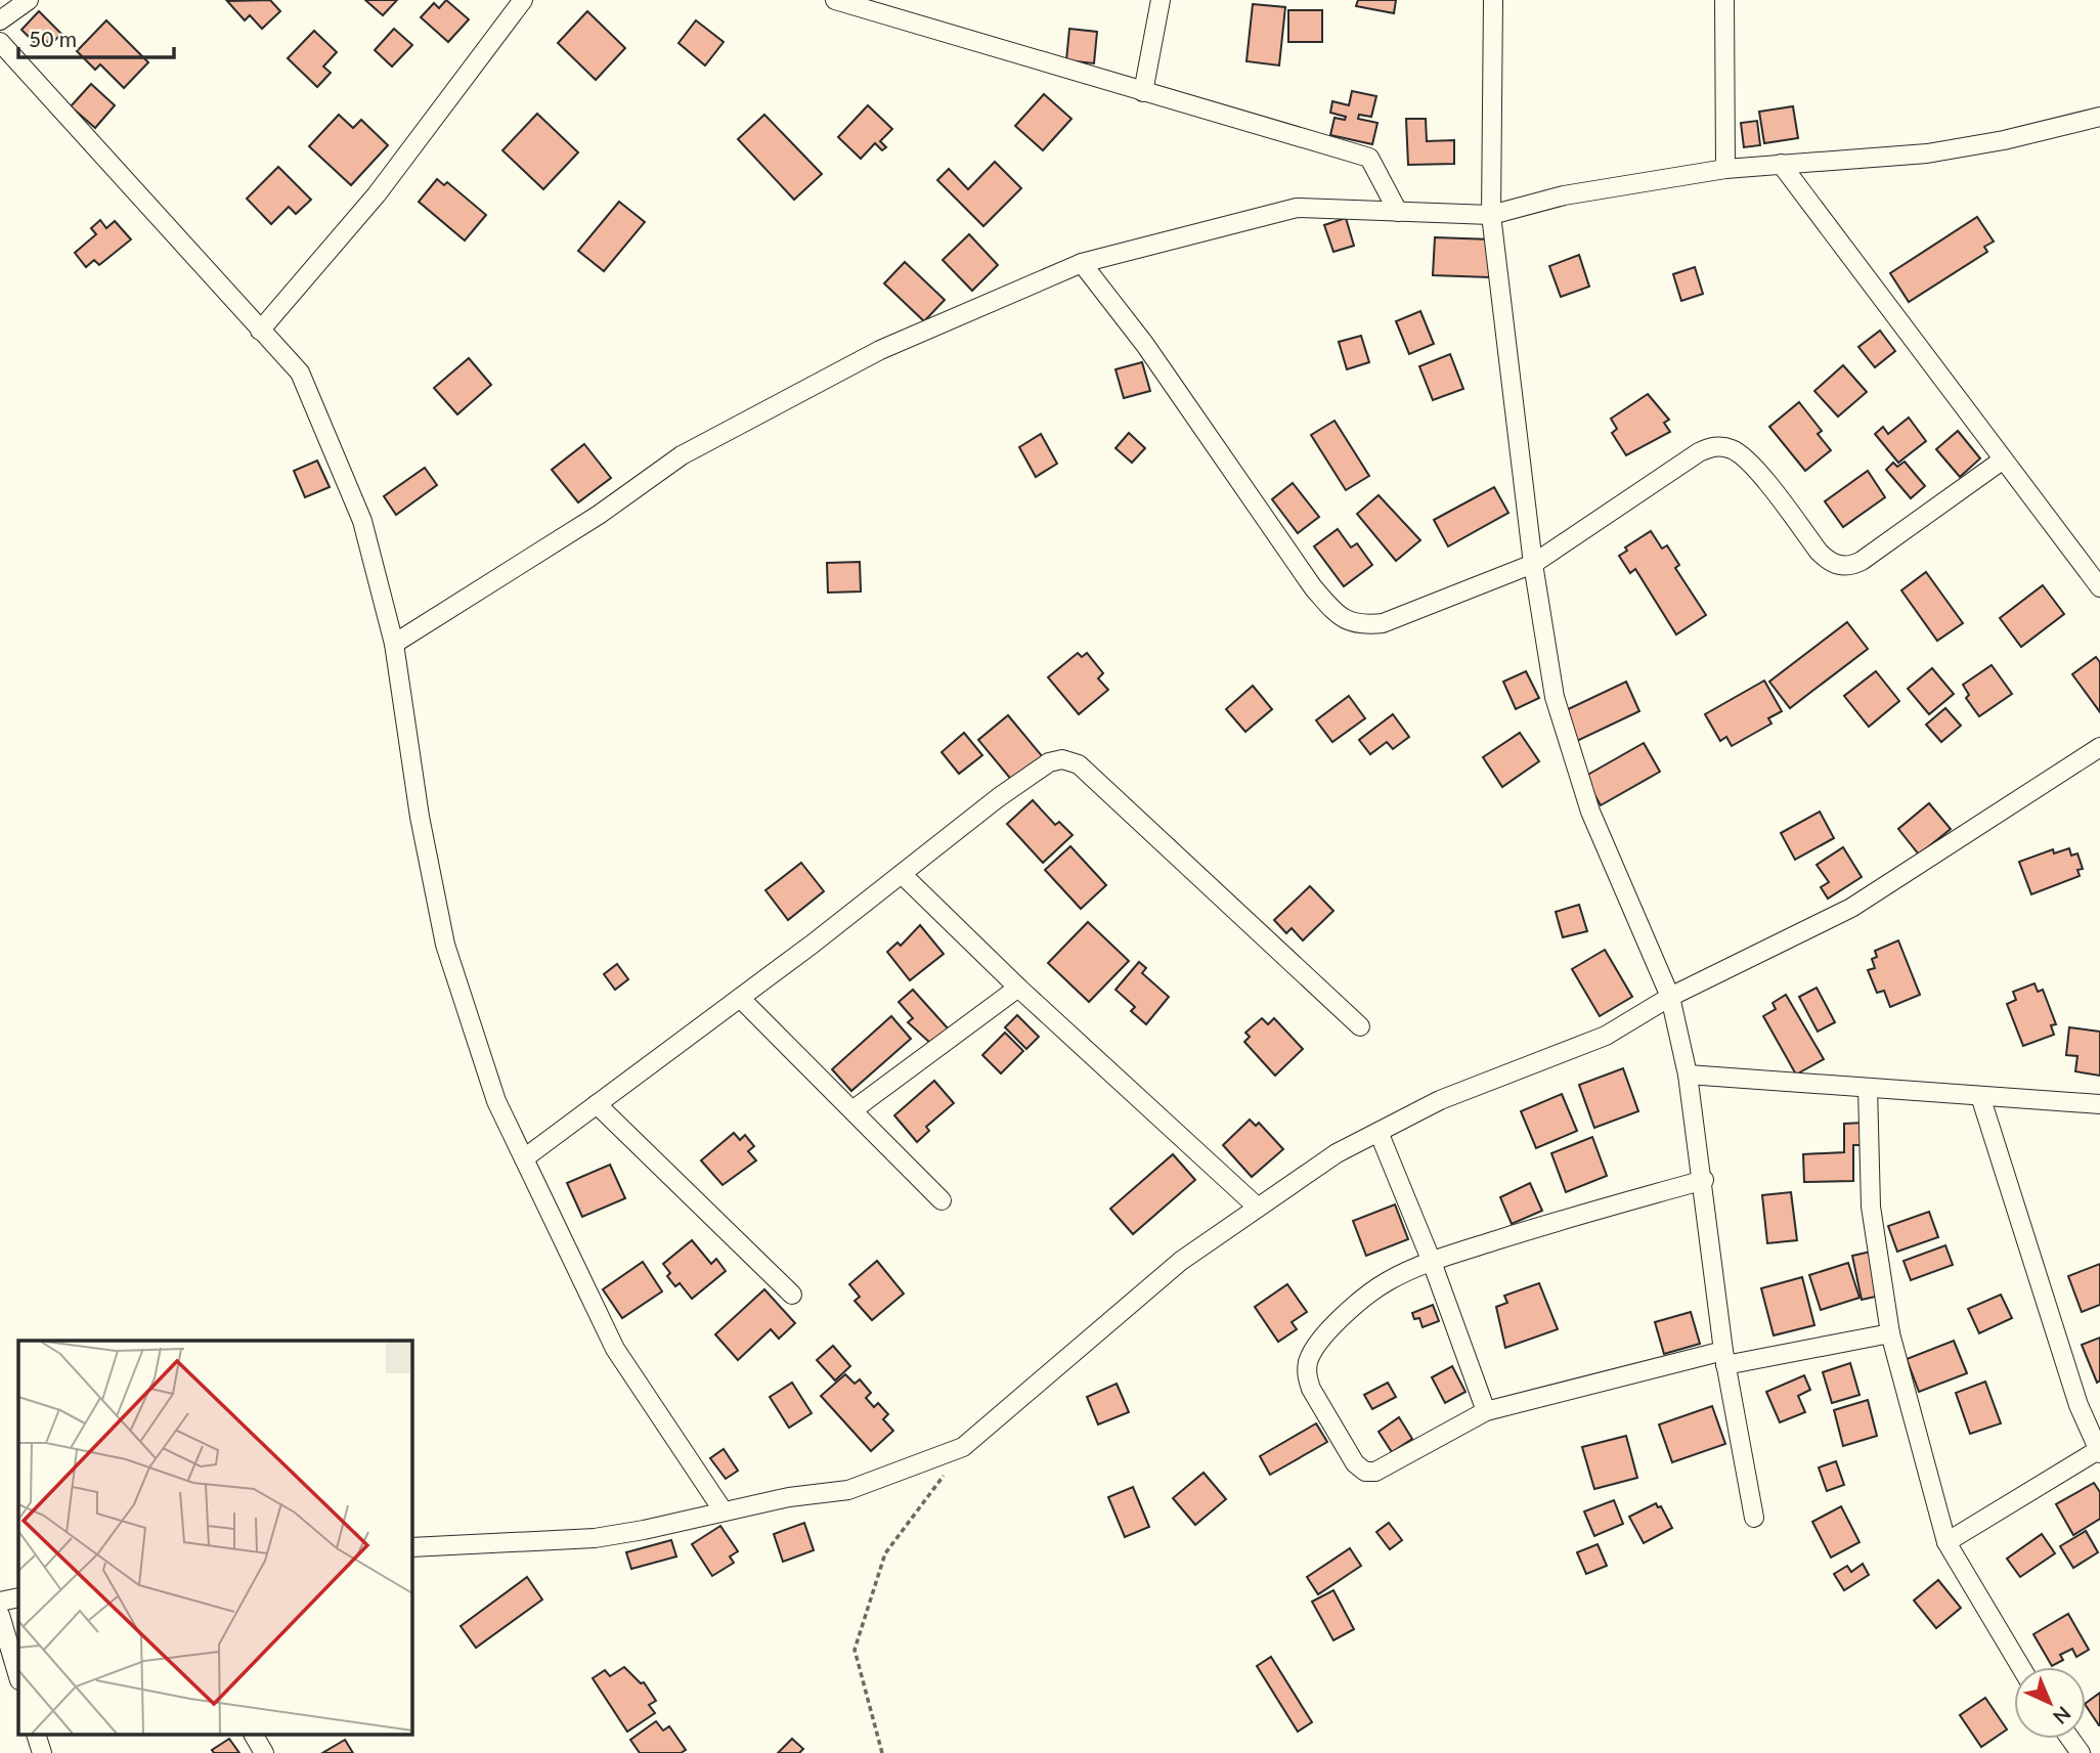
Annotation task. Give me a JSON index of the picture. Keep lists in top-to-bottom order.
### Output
{
  "scale_bar": "50 m",
  "north": "bottom right"
}
